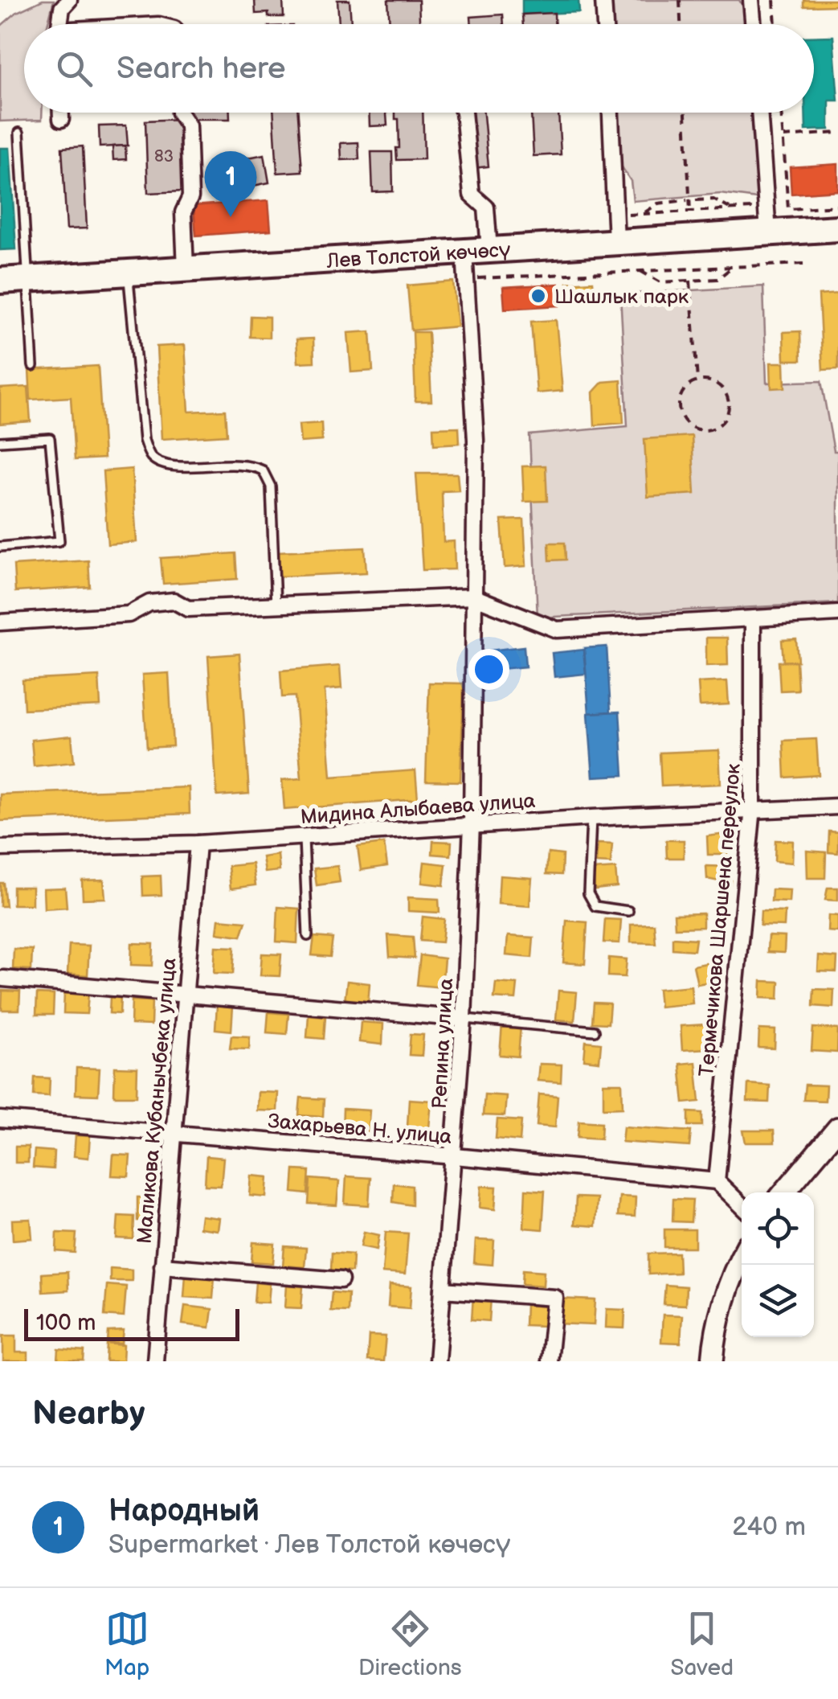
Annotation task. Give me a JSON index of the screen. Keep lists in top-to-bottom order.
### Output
{
  "streets": {
    "main road": ["Лев Толстой көчөсү"],
    "street": [
      "Мидина Алыбаева улица",
      "Термечикова Шаршена переулок",
      "Репина улица",
      "Маликова Кубанычбека улица",
      "Захарьева Н. улица"
    ]
  },
  "crossings": [
    ["Лев Толстой көчөсү", "Репина улица"],
    ["Мидина Алыбаева улица", "Термечикова Шаршена переулок"],
    ["Мидина Алыбаева улица", "Репина улица"],
    ["Мидина Алыбаева улица", "Маликова Кубанычбека улица"],
    ["Термечикова Шаршена переулок", "Захарьева Н. улица"],
    ["Репина улица", "Захарьева Н. улица"],
    ["Маликова Кубанычбека улица", "Захарьева Н. улица"]
  ],
  "places": ["Шашлык парк"],
  "house_numbers": ["83"],
  "scale_bar": "100 m",
  "page": {
    "search": "Search here",
    "pins": "1",
    "scale": "100 m",
    "heading": "Nearby",
    "list": [
      {
        "mark": "1",
        "name": "Народный",
        "note": "Supermarket · Лев Толстой көчөсү",
        "value": "240 m"
      }
    ],
    "nav": ["Map", "Directions", "Saved"]
  }
}
